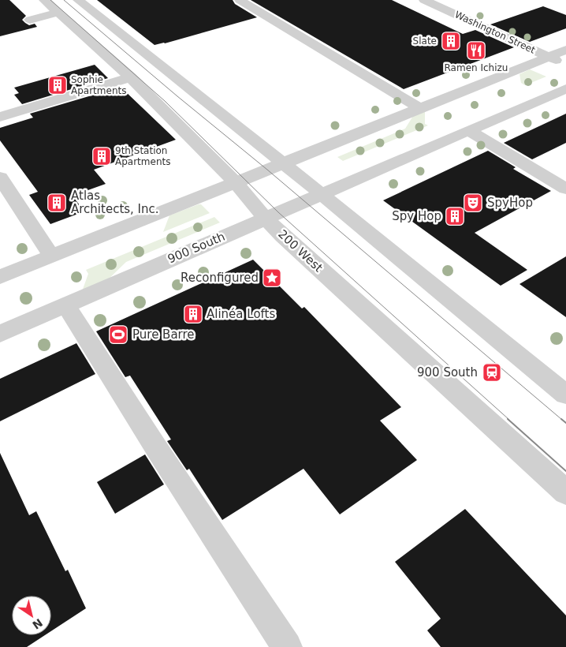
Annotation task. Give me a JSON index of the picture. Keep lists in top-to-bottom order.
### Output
{
  "streets": {
    "street": ["Washington Street", "900 South", "200 West"]
  },
  "crossings": [
    ["900 South", "200 West"]
  ],
  "places": {
    "building": [
      "Slate",
      "Sophie Apartments",
      "9th Station Apartments",
      "Atlas Architects, Inc.",
      "Spy Hop",
      "Alinéa Lofts"
    ],
    "restaurant": ["Ramen Ichizu"],
    "theatre": ["SpyHop"],
    "place": ["Reconfigured"],
    "sports": ["Pure Barre"],
    "station": ["900 South"]
  },
  "north": "bottom right"
}
